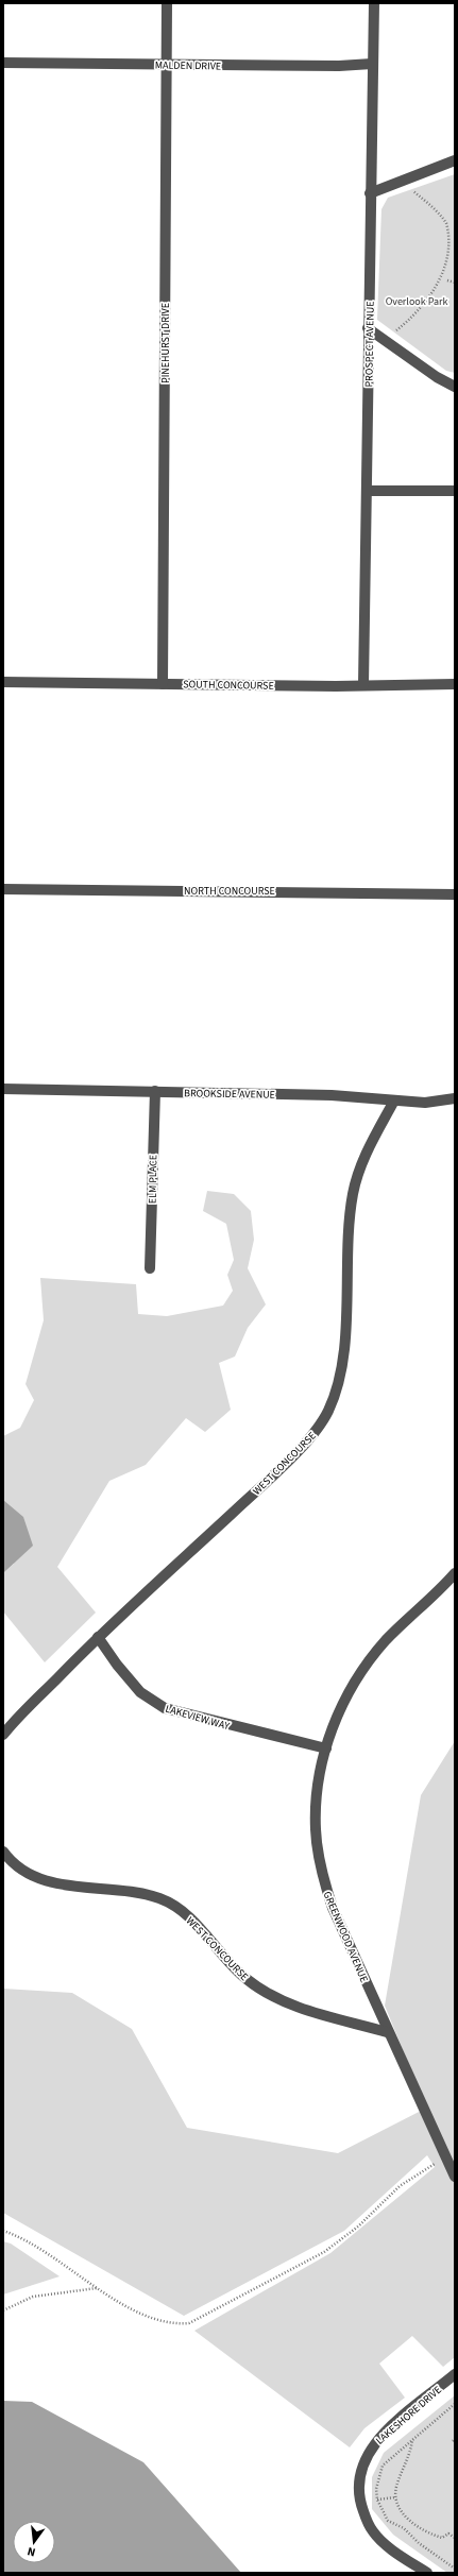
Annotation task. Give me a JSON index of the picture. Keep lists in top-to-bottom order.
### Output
{
  "streets": {
    "street": [
      "MALDEN DRIVE",
      "PINEHURST DRIVE",
      "PROSPECT AVENUE",
      "SOUTH CONCOURSE",
      "NORTH CONCOURSE",
      "BROOKSIDE AVENUE",
      "ELM PLACE",
      "WEST CONCOURSE",
      "LAKEVIEW WAY",
      "GREENWOOD AVENUE",
      "LAKESHORE DRIVE"
    ]
  },
  "crossings": [
    ["MALDEN DRIVE", "PINEHURST DRIVE"],
    ["MALDEN DRIVE", "PROSPECT AVENUE"],
    ["PINEHURST DRIVE", "SOUTH CONCOURSE"],
    ["PROSPECT AVENUE", "SOUTH CONCOURSE"],
    ["BROOKSIDE AVENUE", "ELM PLACE"],
    ["BROOKSIDE AVENUE", "WEST CONCOURSE"],
    ["WEST CONCOURSE", "LAKEVIEW WAY"],
    ["WEST CONCOURSE", "GREENWOOD AVENUE"],
    ["LAKEVIEW WAY", "GREENWOOD AVENUE"]
  ],
  "parks": ["Overlook Park"],
  "north": "bottom"
}
